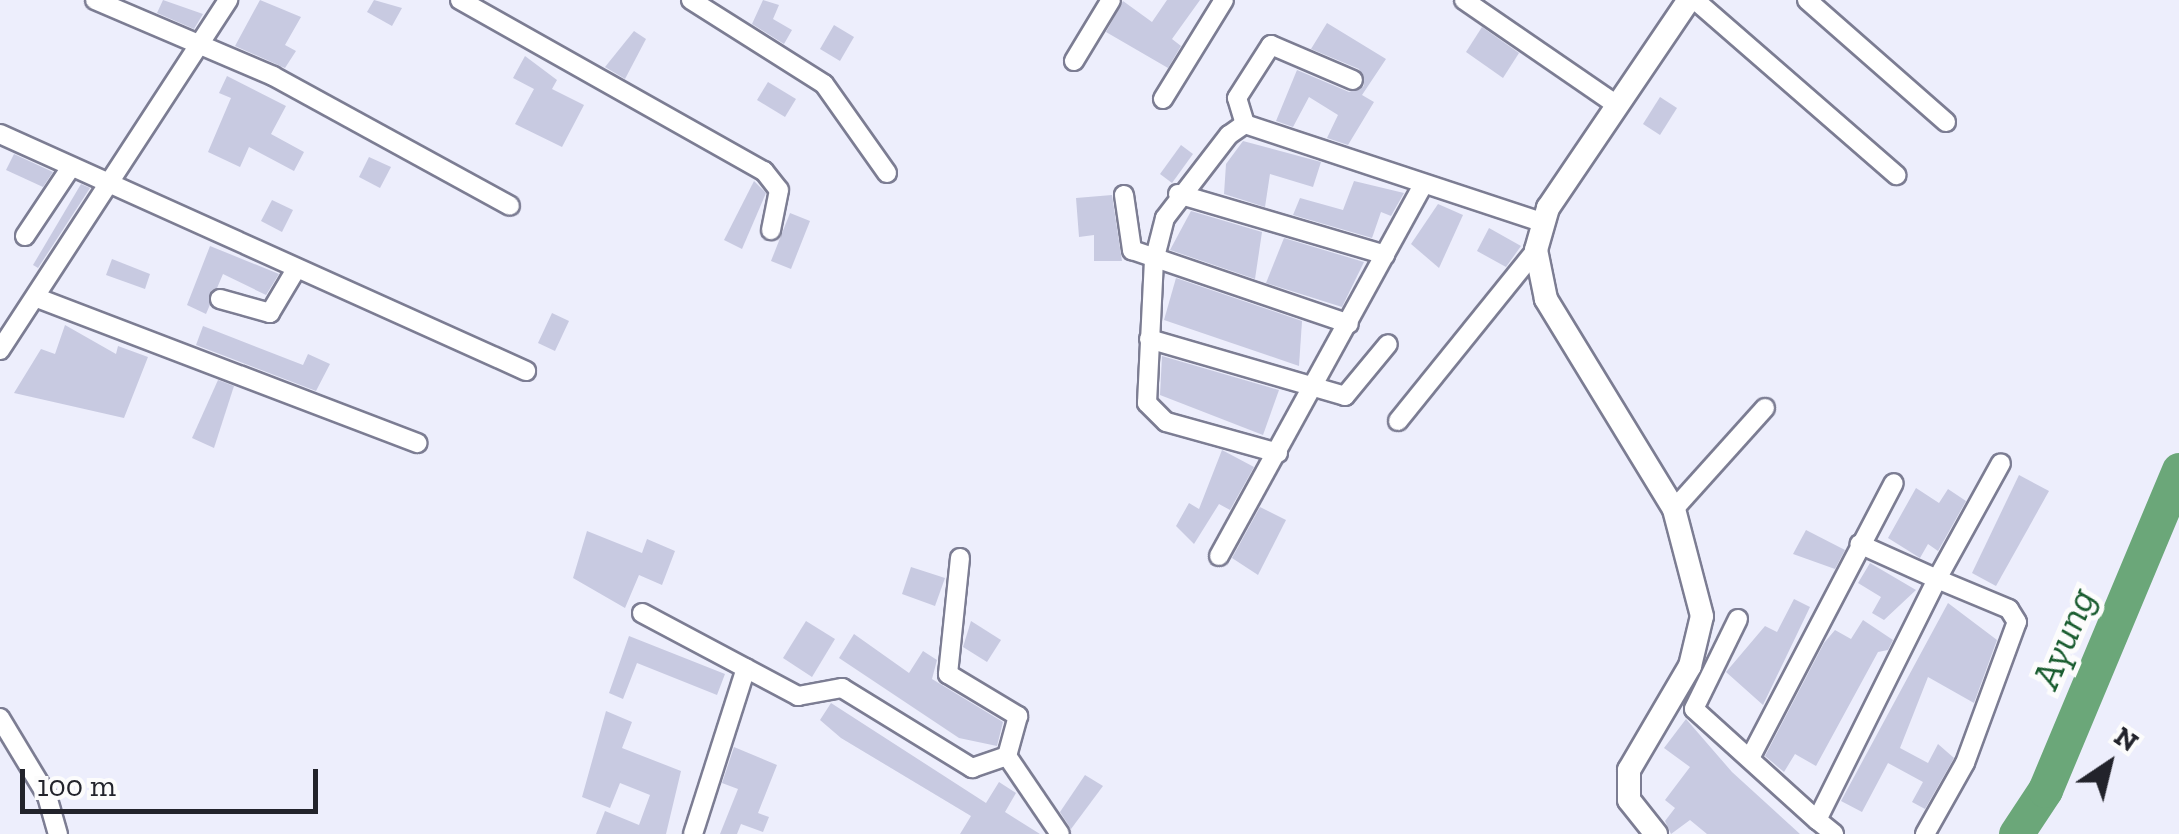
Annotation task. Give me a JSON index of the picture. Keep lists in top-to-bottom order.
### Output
{
  "water": ["Ayung"],
  "scale_bar": "100 m",
  "north": "top right"
}
